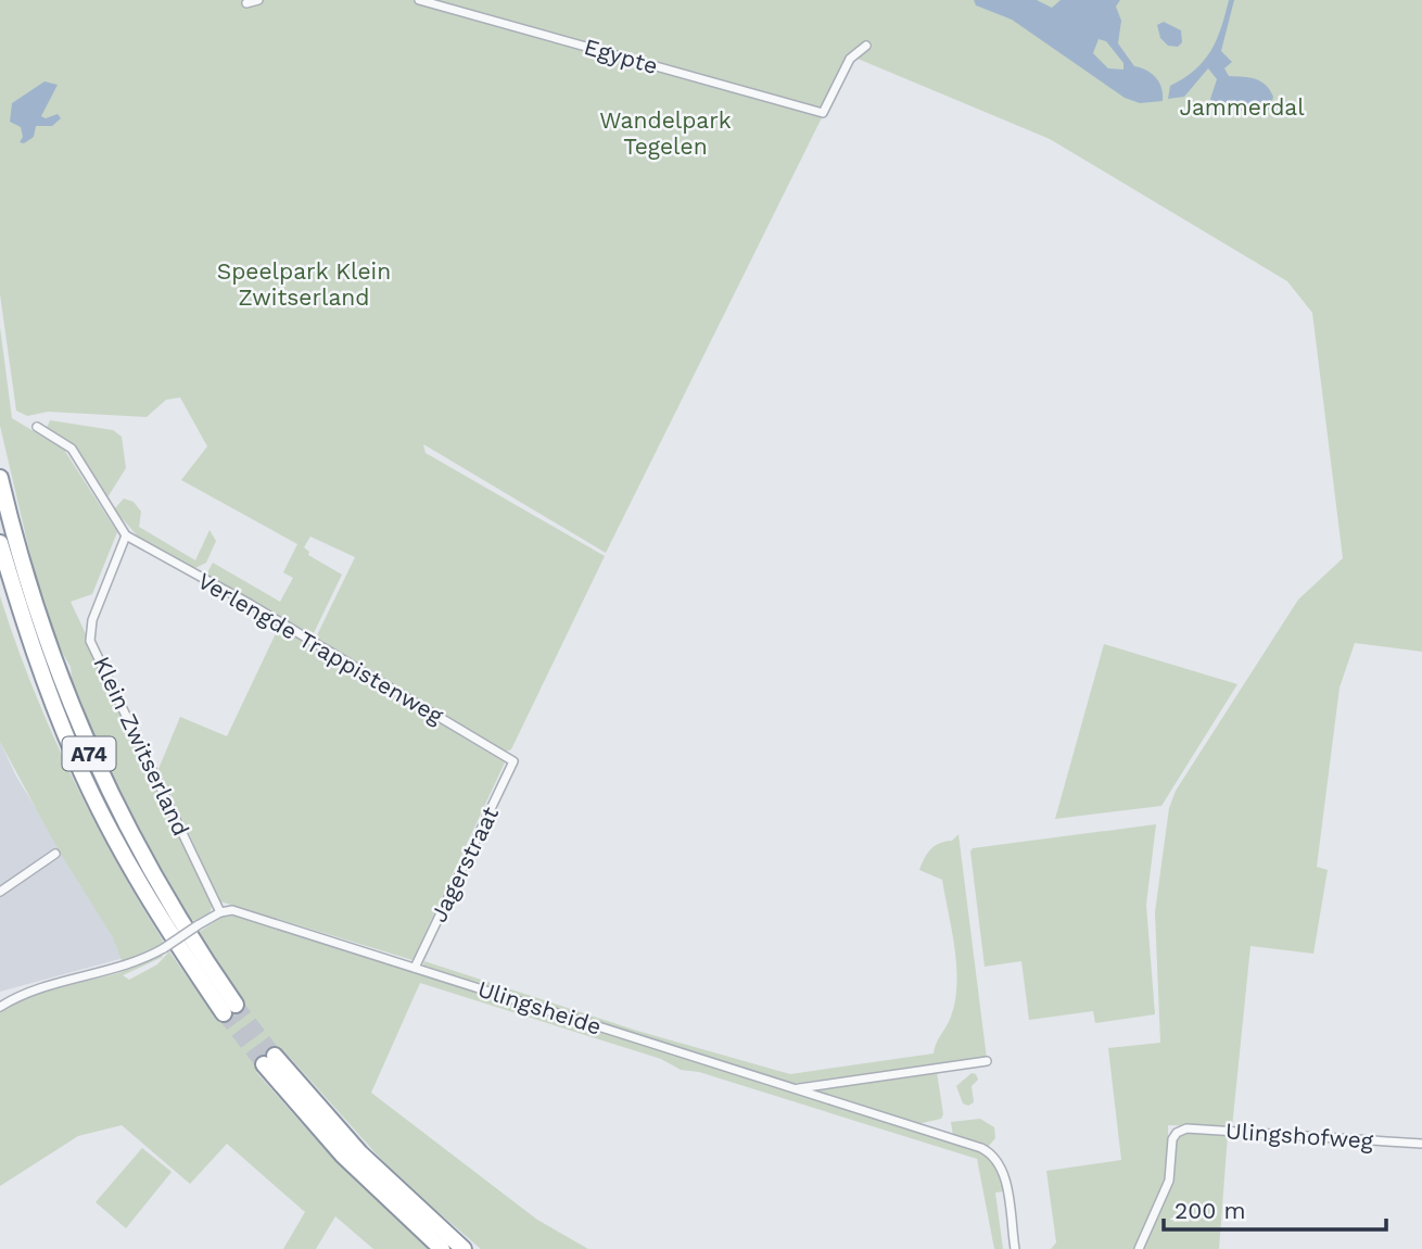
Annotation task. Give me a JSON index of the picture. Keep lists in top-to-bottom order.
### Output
{
  "streets": {
    "highway": ["A74"],
    "street": [
      "Egypte",
      "Verlengde Trappistenweg",
      "Klein Zwitserland",
      "Jagerstraat",
      "Ulingsheide",
      "Ulingshofweg"
    ]
  },
  "crossings": [
    ["Verlengde Trappistenweg", "Klein Zwitserland"],
    ["Verlengde Trappistenweg", "Jagerstraat"],
    ["Klein Zwitserland", "Ulingsheide"],
    ["Jagerstraat", "Ulingsheide"]
  ],
  "parks": ["Jammerdal", "Wandelpark Tegelen", "Speelpark Klein Zwitserland"],
  "scale_bar": "200 m"
}
